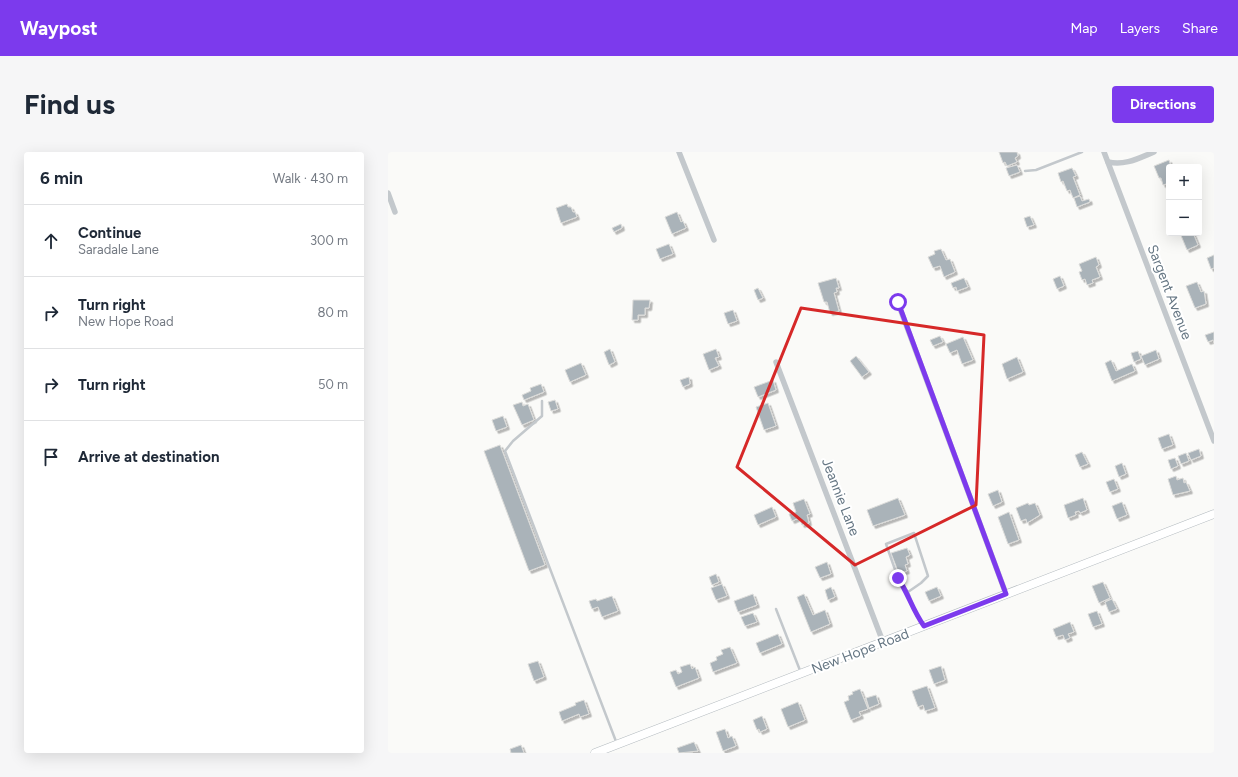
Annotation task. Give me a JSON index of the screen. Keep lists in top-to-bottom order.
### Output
{
  "streets": {
    "main road": ["New Hope Road"],
    "street": ["Sargent Avenue", "Jeannie Lane"]
  },
  "crossings": [
    ["Jeannie Lane", "New Hope Road"]
  ],
  "page": {
    "header": "Waypost",
    "nav": ["Map", "Layers", "Share"],
    "buttons": "Directions",
    "title": "Find us",
    "heading": ["6 min", "Walk · 430 m"],
    "map_buttons": ["+", "−"],
    "list": [
      ["Continue", "Saradale Lane", "300 m"],
      ["Turn right", "New Hope Road", "80 m"],
      ["Turn right", "50 m"],
      "Arrive at destination"
    ]
  }
}
